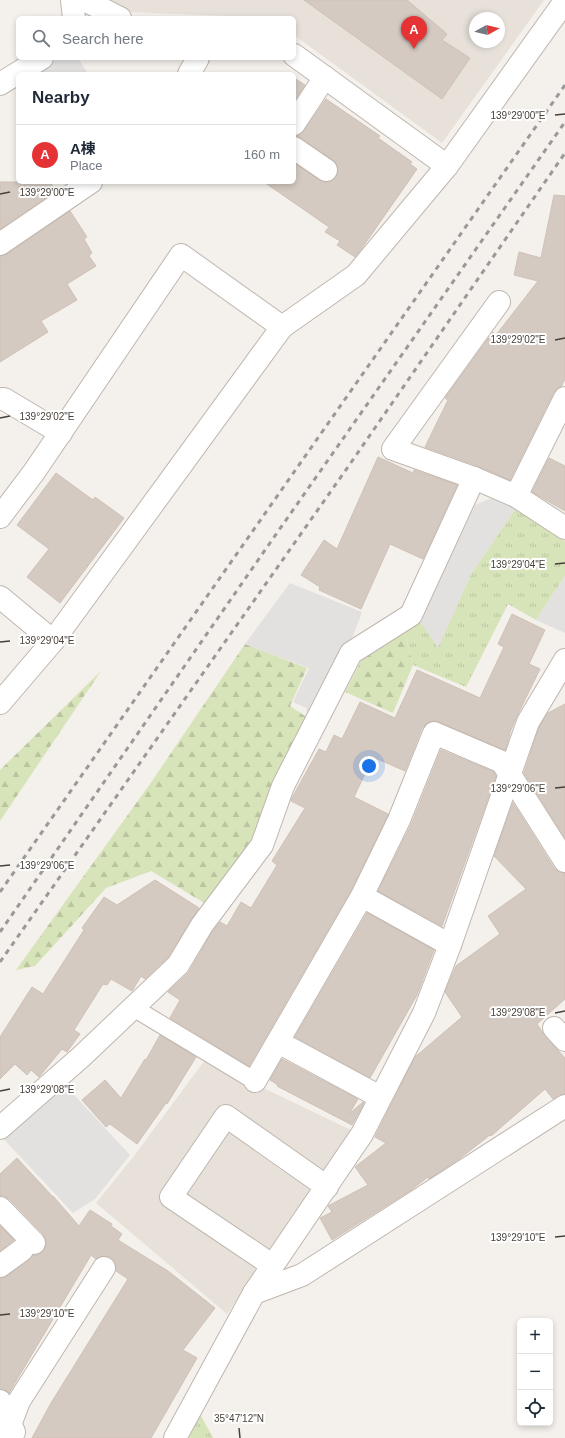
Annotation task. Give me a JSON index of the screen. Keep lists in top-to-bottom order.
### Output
{
  "north": "right",
  "page": {
    "pins": "A",
    "search": "Search here",
    "heading": "Nearby",
    "list": [
      {
        "mark": "A",
        "name": "A棟",
        "note": "Place",
        "value": "160 m"
      }
    ],
    "map_buttons": ["+", "−"]
  },
  "coordinates": [
    "139°29'00\"E",
    "139°29'02\"E",
    "139°29'04\"E",
    "139°29'06\"E",
    "139°29'08\"E",
    "139°29'10\"E",
    "35°47'12\"N"
  ]
}
